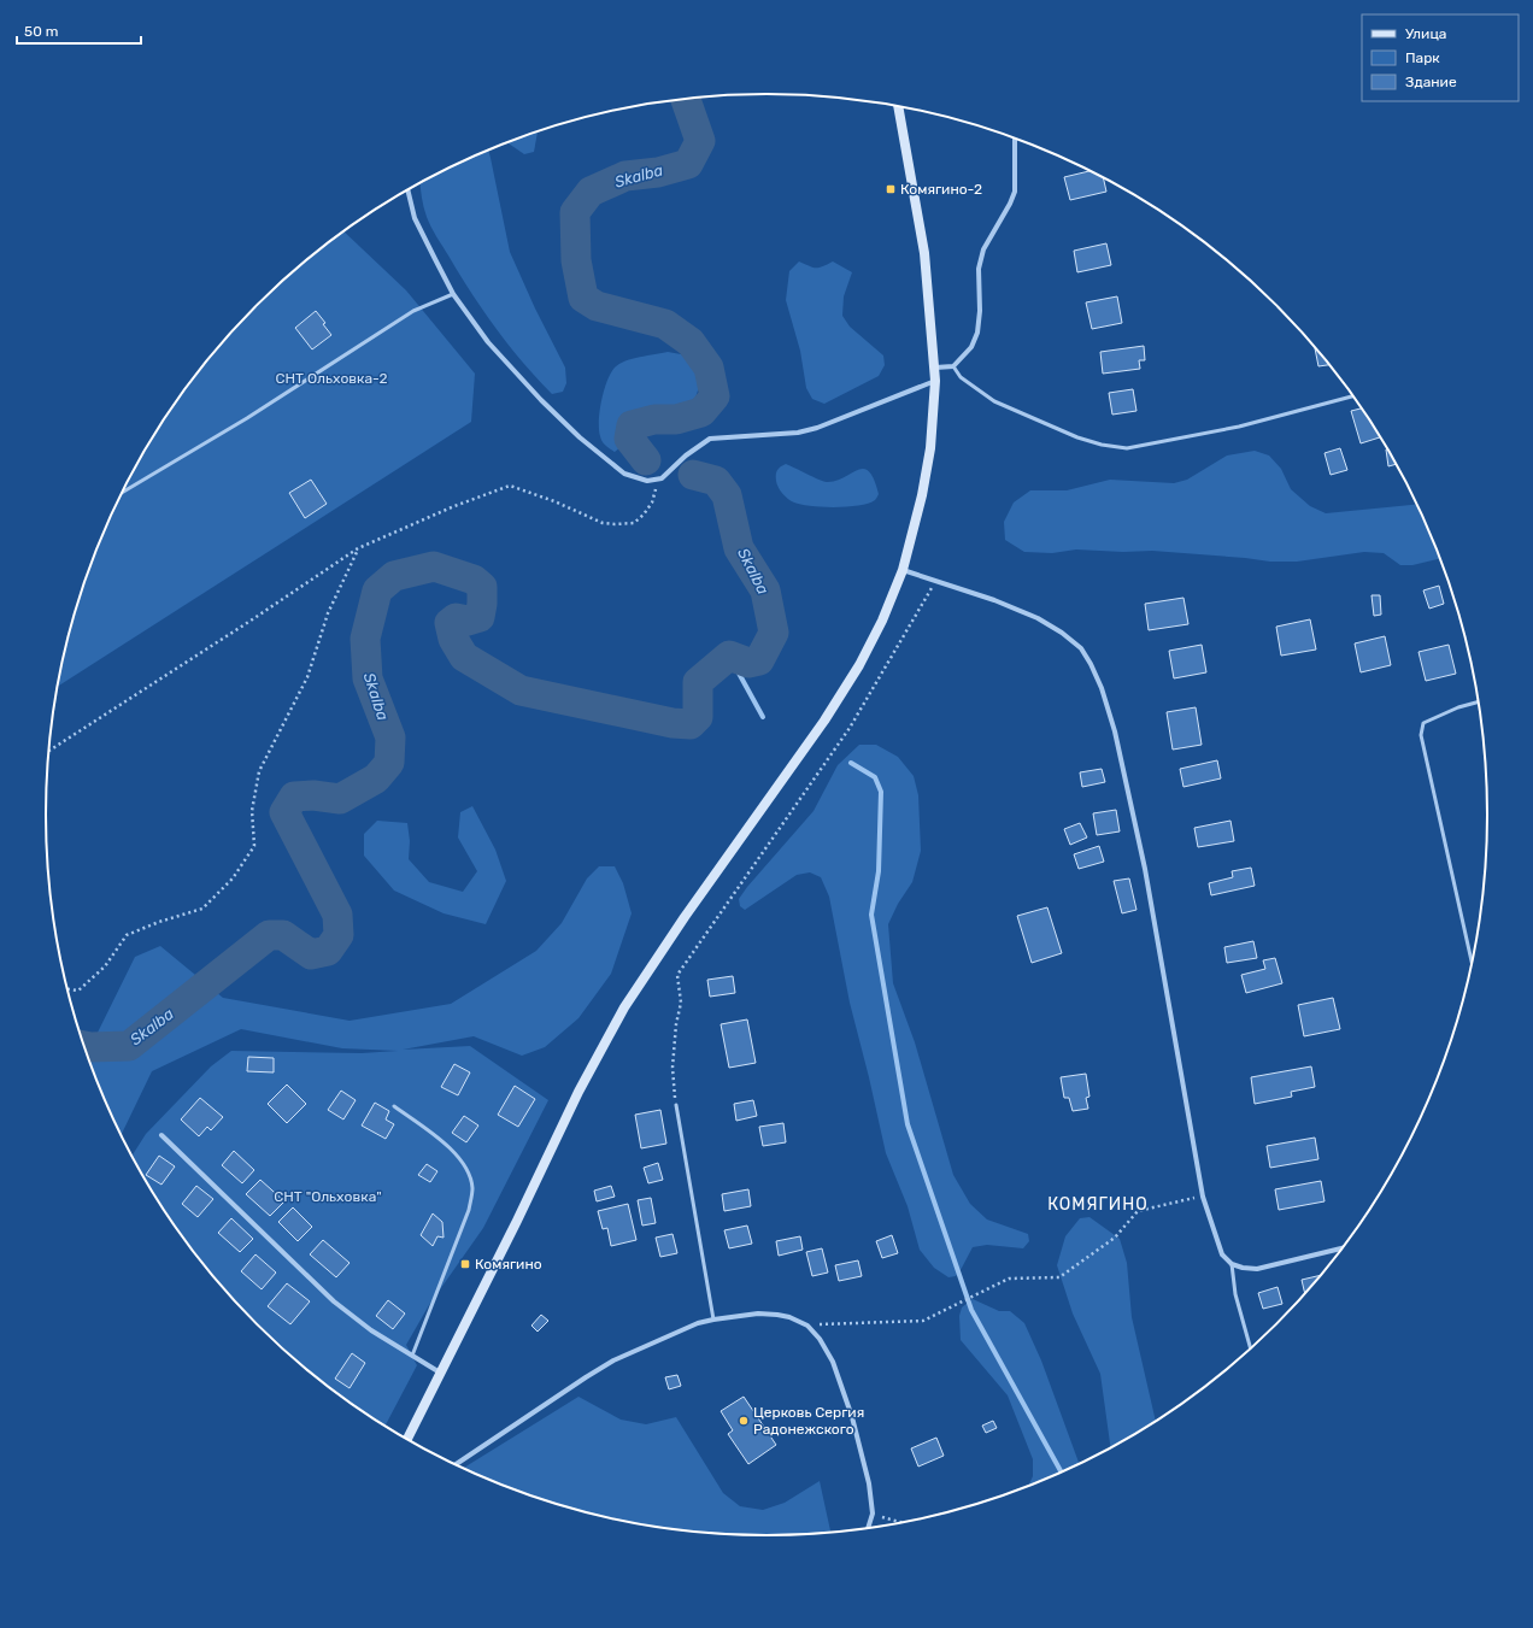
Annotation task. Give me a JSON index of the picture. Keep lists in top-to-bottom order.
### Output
{
  "districts": ["КОМЯГИНО"],
  "water": ["Skalba"],
  "parks": ["СНТ Ольховка-2", "СНТ \"Ольховка\""],
  "places": {
    "transit": ["Комягино-2", "Комягино"],
    "other": ["Церковь Сергия Радонежского"]
  },
  "legend": ["Улица", "Парк", "Здание"],
  "scale_bar": "50 m"
}
